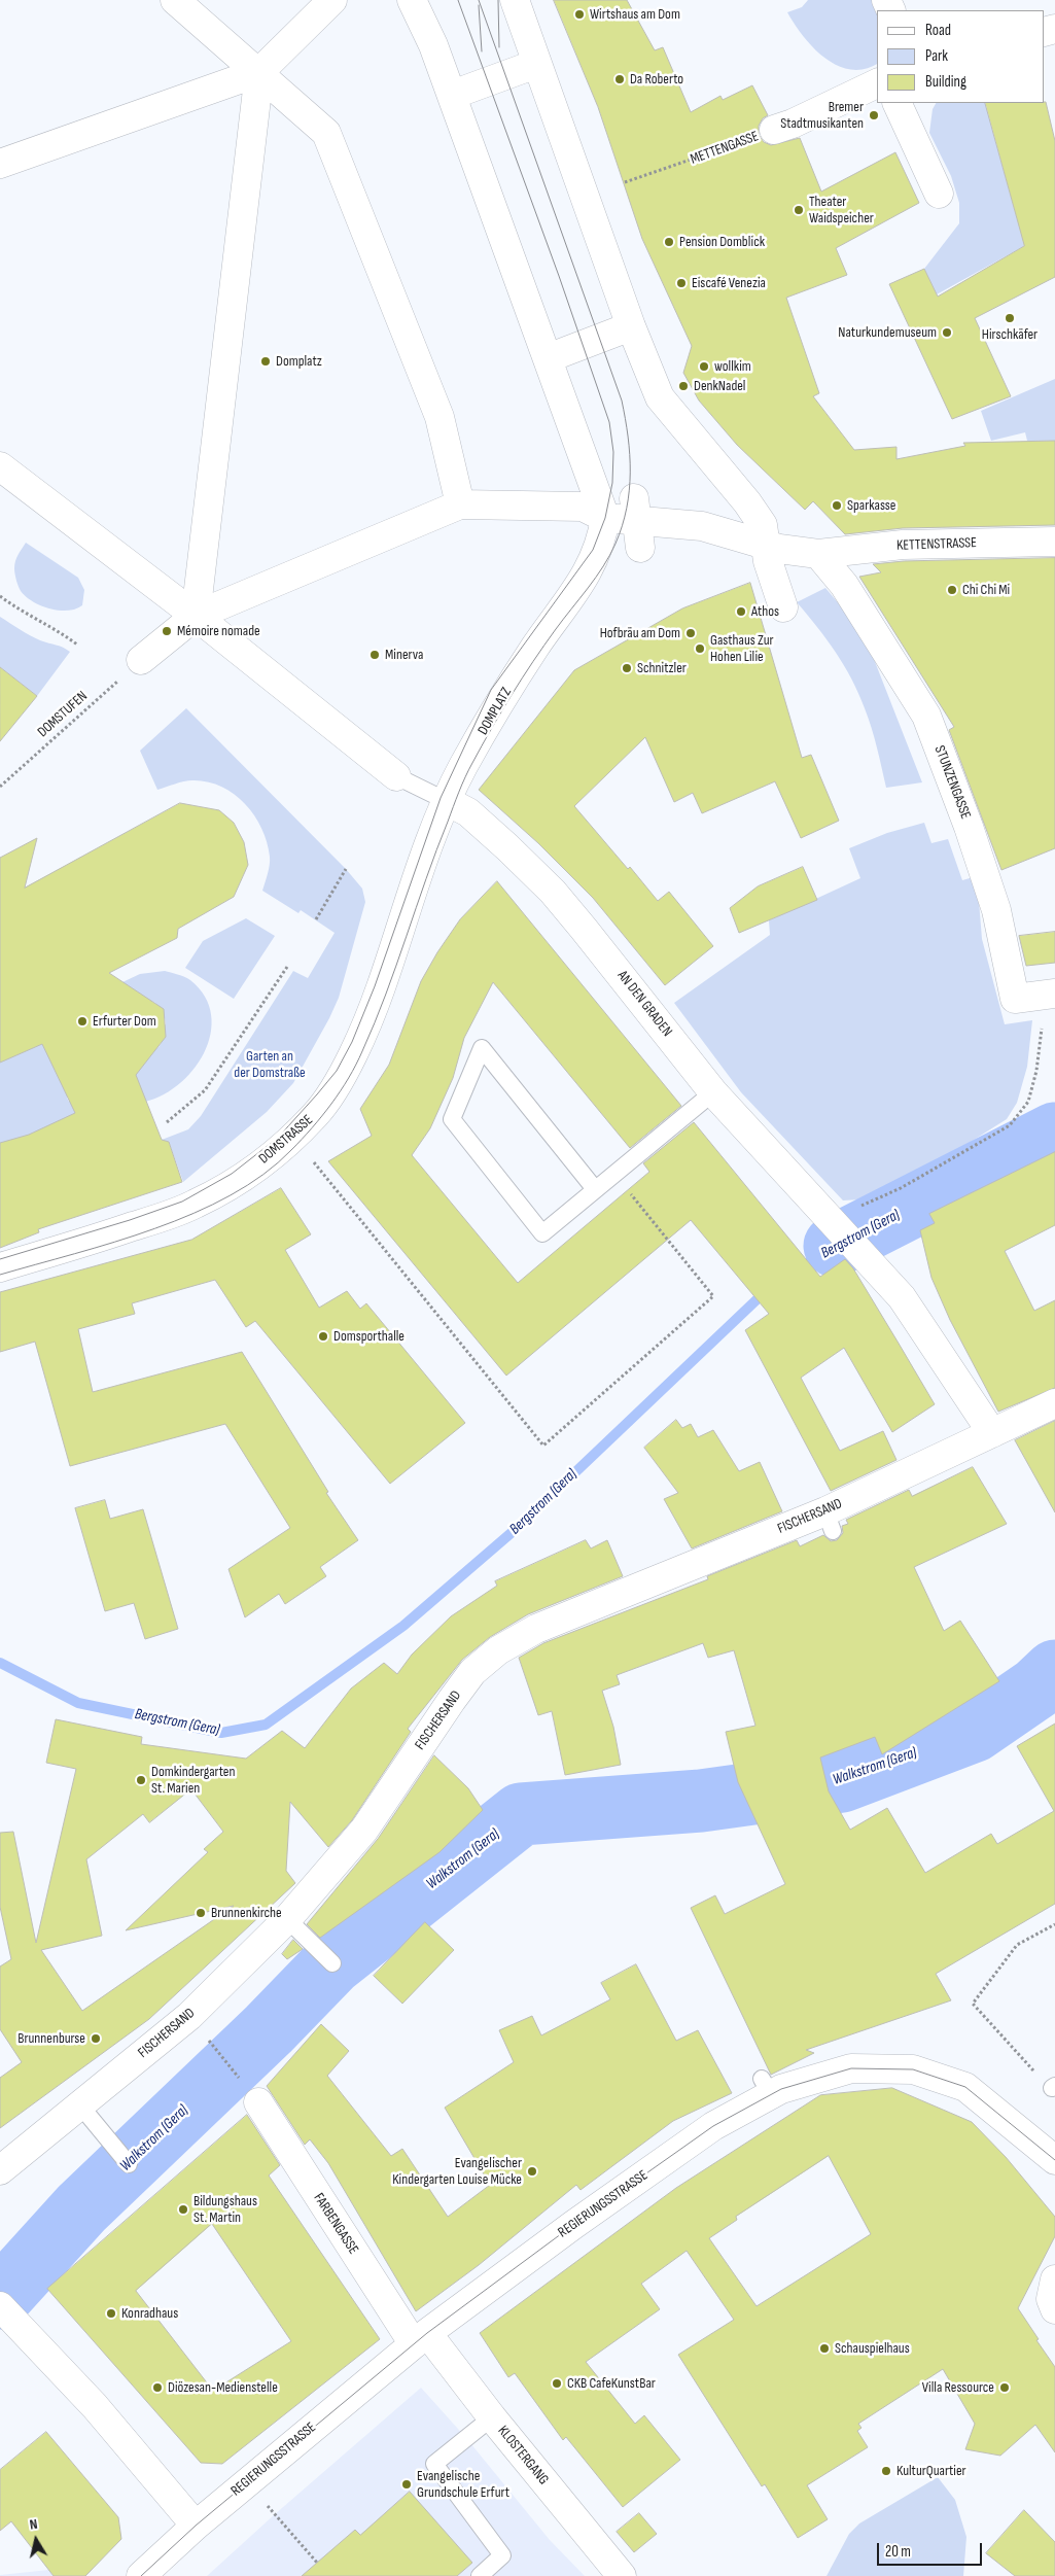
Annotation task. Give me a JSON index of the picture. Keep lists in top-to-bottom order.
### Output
{
  "streets": {
    "street": [
      "METTENGASSE",
      "KETTENSTRASSE",
      "DOMPLATZ",
      "STUNZENGASSE",
      "AN DEN GRADEN",
      "DOMSTRASSE",
      "FISCHERSAND",
      "REGIERUNGSSTRASSE",
      "FARBENGASSE",
      "KLOSTERGANG"
    ],
    "path": ["DOMSTUFEN"]
  },
  "crossings": [
    ["KETTENSTRASSE", "STUNZENGASSE"],
    ["DOMPLATZ", "AN DEN GRADEN"],
    ["DOMPLATZ", "DOMSTRASSE"],
    ["AN DEN GRADEN", "DOMSTRASSE"],
    ["REGIERUNGSSTRASSE", "FARBENGASSE"],
    ["REGIERUNGSSTRASSE", "KLOSTERGANG"],
    ["FARBENGASSE", "KLOSTERGANG"]
  ],
  "water": ["Bergstrom (Gera)", "Walkstrom (Gera)"],
  "parks": ["Garten an der Domstraße"],
  "places": [
    "Wirtshaus am Dom",
    "Da Roberto",
    "Bremer Stadtmusikanten",
    "Theater Waidspeicher",
    "Pension Domblick",
    "Eiscafé Venezia",
    "Hirschkäfer",
    "Naturkundemuseum",
    "Domplatz",
    "wollkim",
    "DenkNadel",
    "Sparkasse",
    "Chi Chi Mi",
    "Athos",
    "Mémoire nomade",
    "Hofbräu am Dom",
    "Gasthaus Zur Hohen Lilie",
    "Minerva",
    "Schnitzler",
    "Erfurter Dom",
    "Domsporthalle",
    "Domkindergarten St. Marien",
    "Brunnenkirche",
    "Brunnenburse",
    "Evangelischer Kindergarten Louise Mücke",
    "Bildungshaus St. Martin",
    "Konradhaus",
    "Schauspielhaus",
    "CKB CafeKunstBar",
    "Diözesan-Medienstelle",
    "Villa Ressource",
    "KulturQuartier",
    "Evangelische Grundschule Erfurt"
  ],
  "legend": ["Road", "Park", "Building"],
  "scale_bar": "20 m",
  "north": "top"
}
